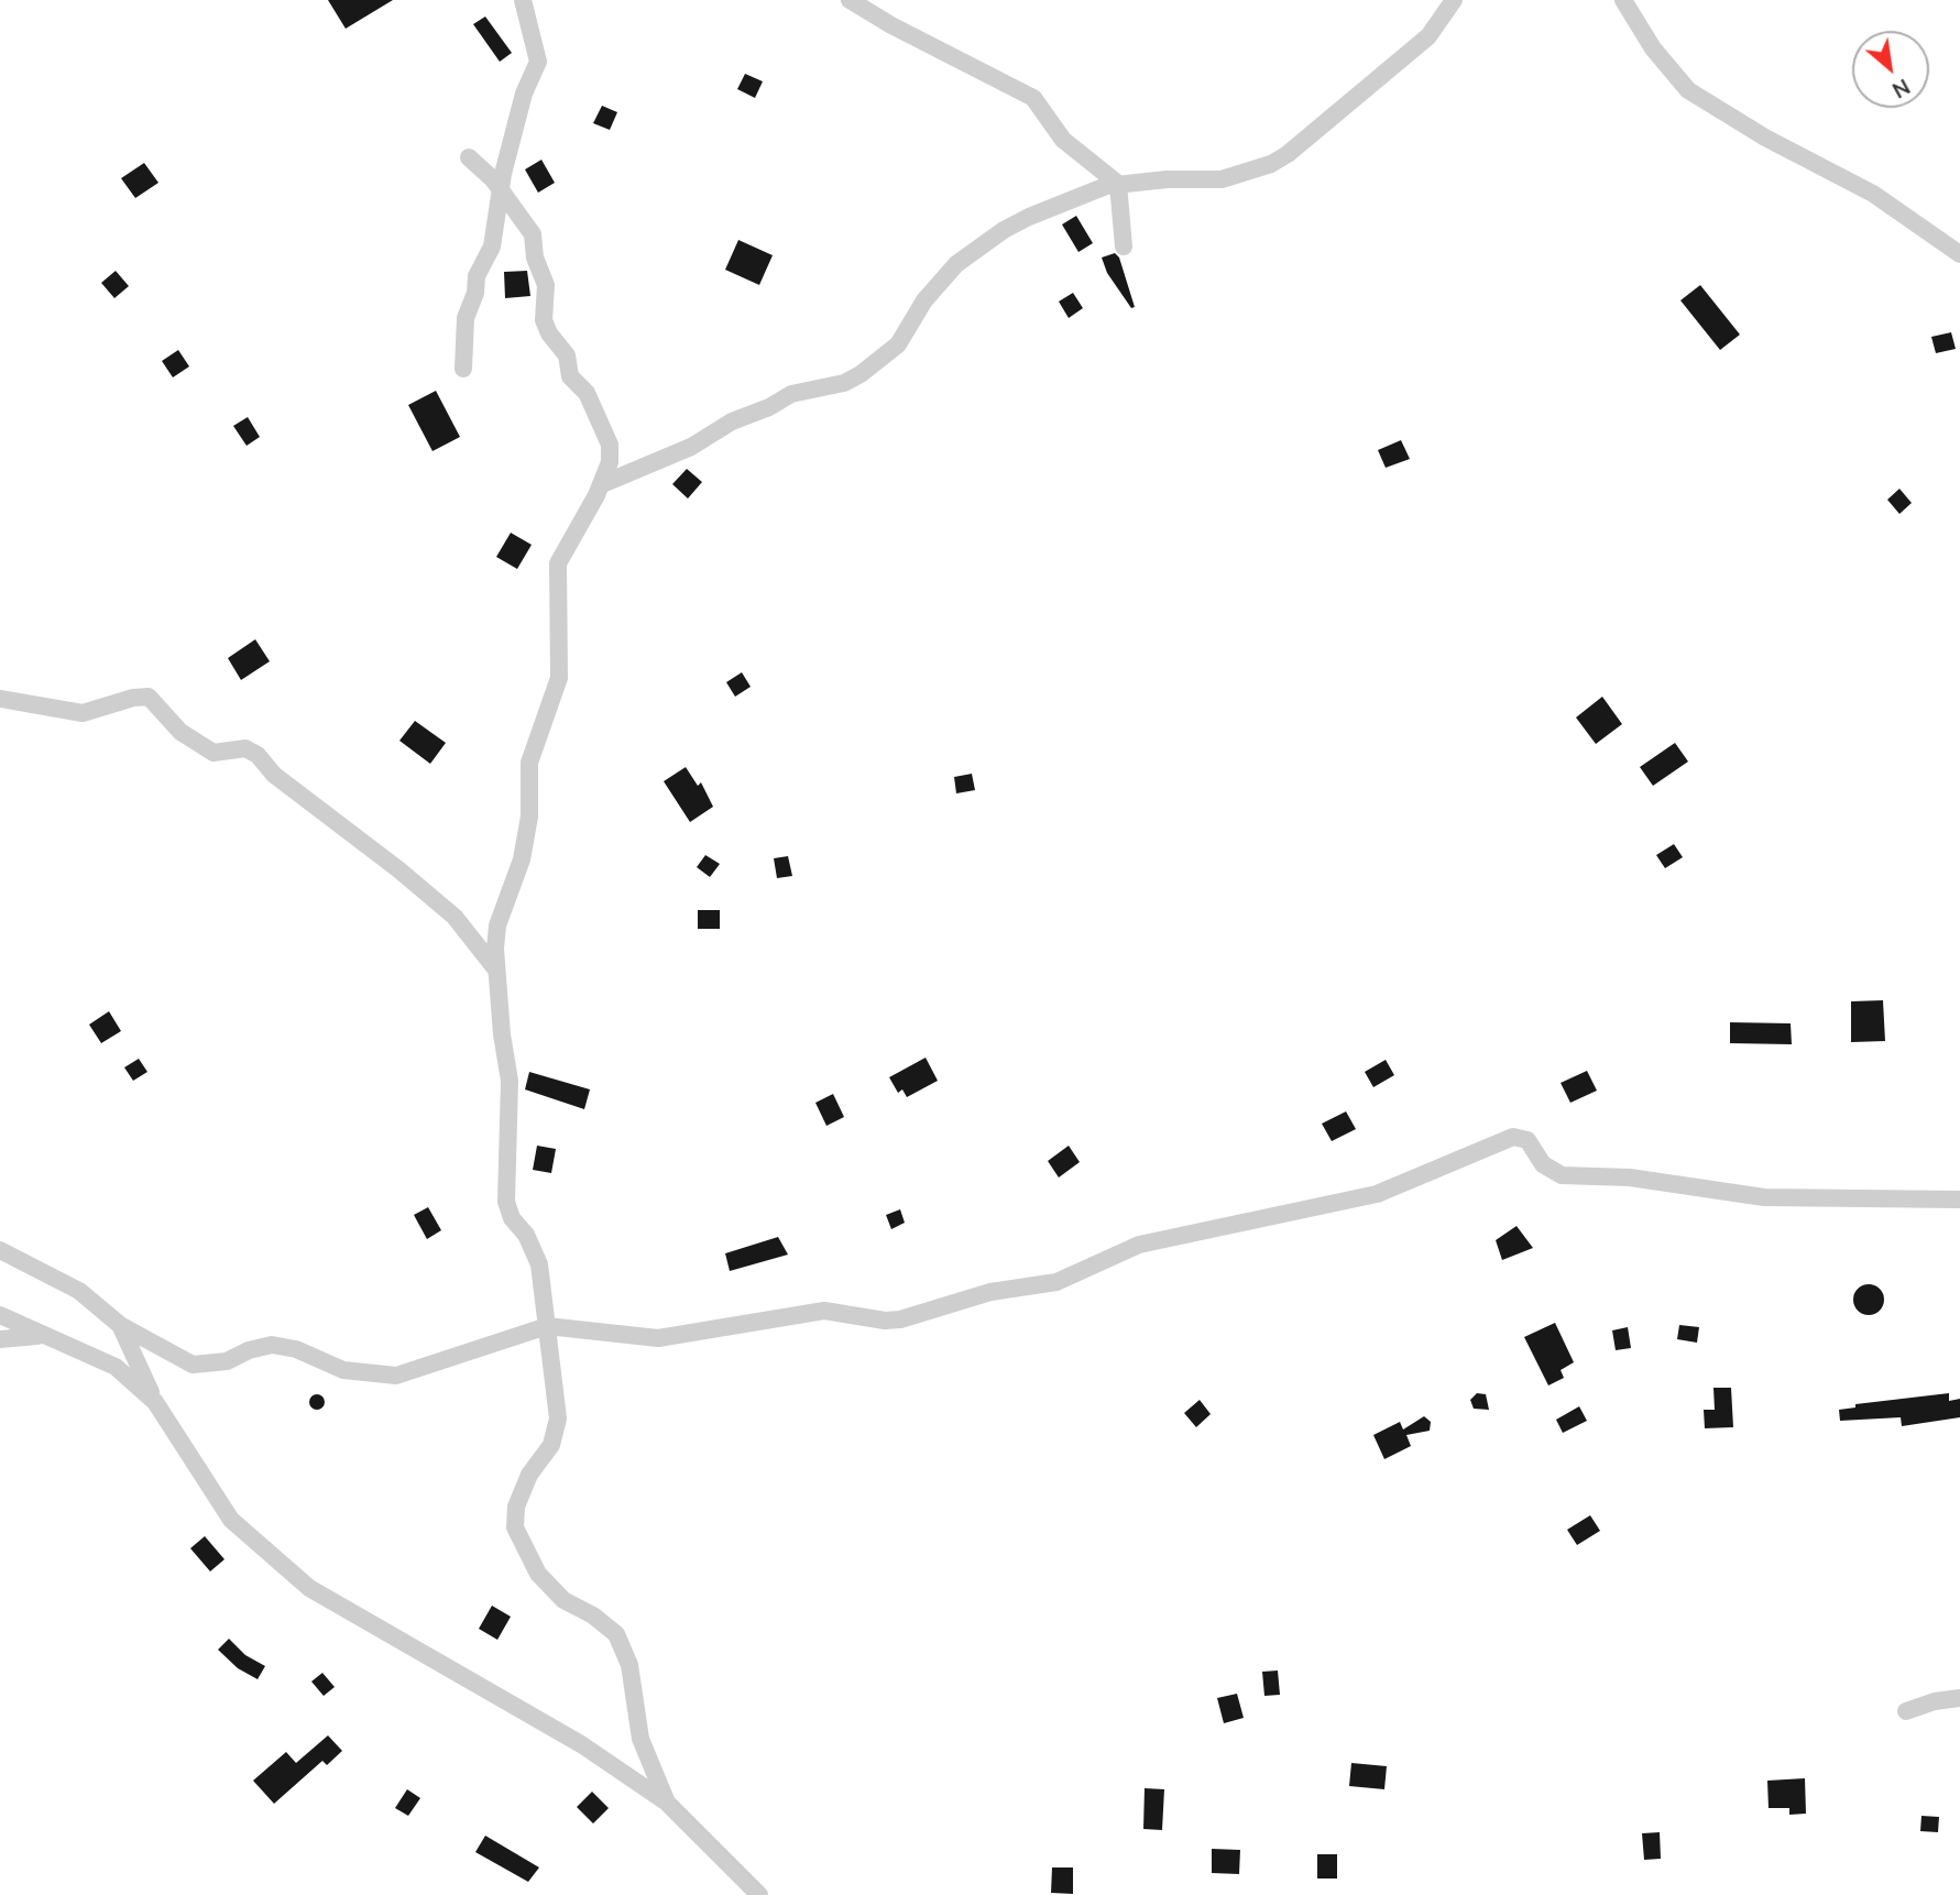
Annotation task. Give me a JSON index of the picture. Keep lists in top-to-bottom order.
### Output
{
  "north": "bottom right"
}
